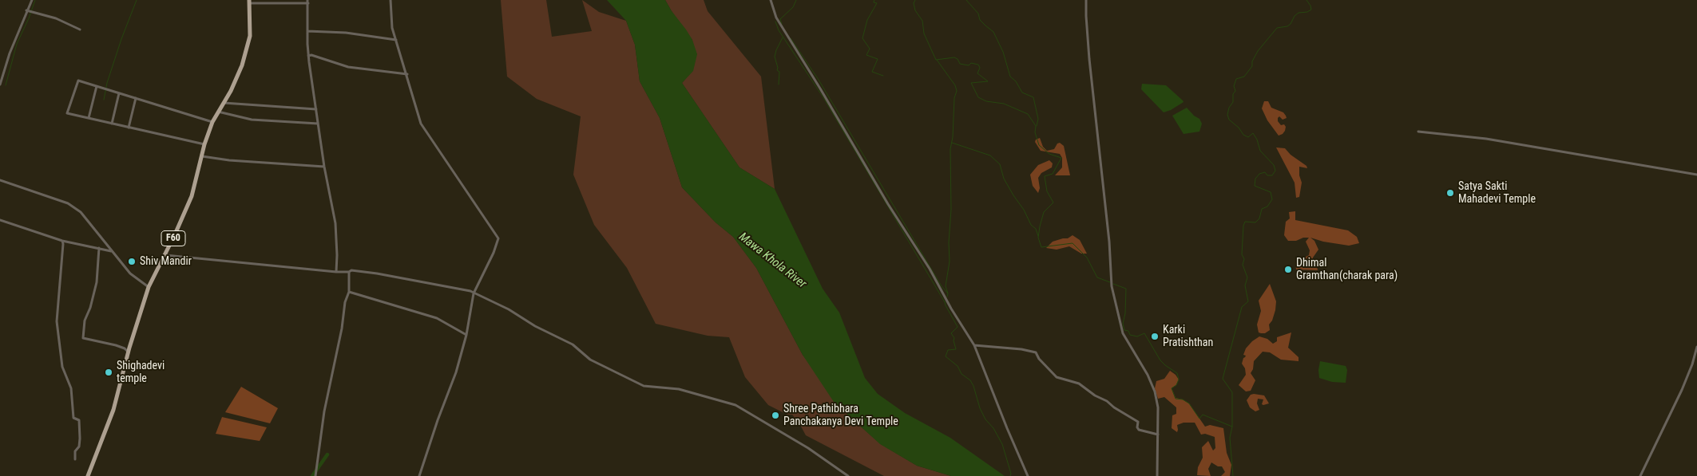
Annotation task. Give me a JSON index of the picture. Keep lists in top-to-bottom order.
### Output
{
  "streets": {
    "main road": ["F60"]
  },
  "water": ["Mawa Khola River"],
  "places": [
    "Satya Sakti Mahadevi Temple",
    "Shiv Mandir",
    "Dhimal Gramthan(charak para)",
    "Karki Pratishthan",
    "Shighadevi temple",
    "Shree Pathibhara Panchakanya Devi Temple"
  ]
}
